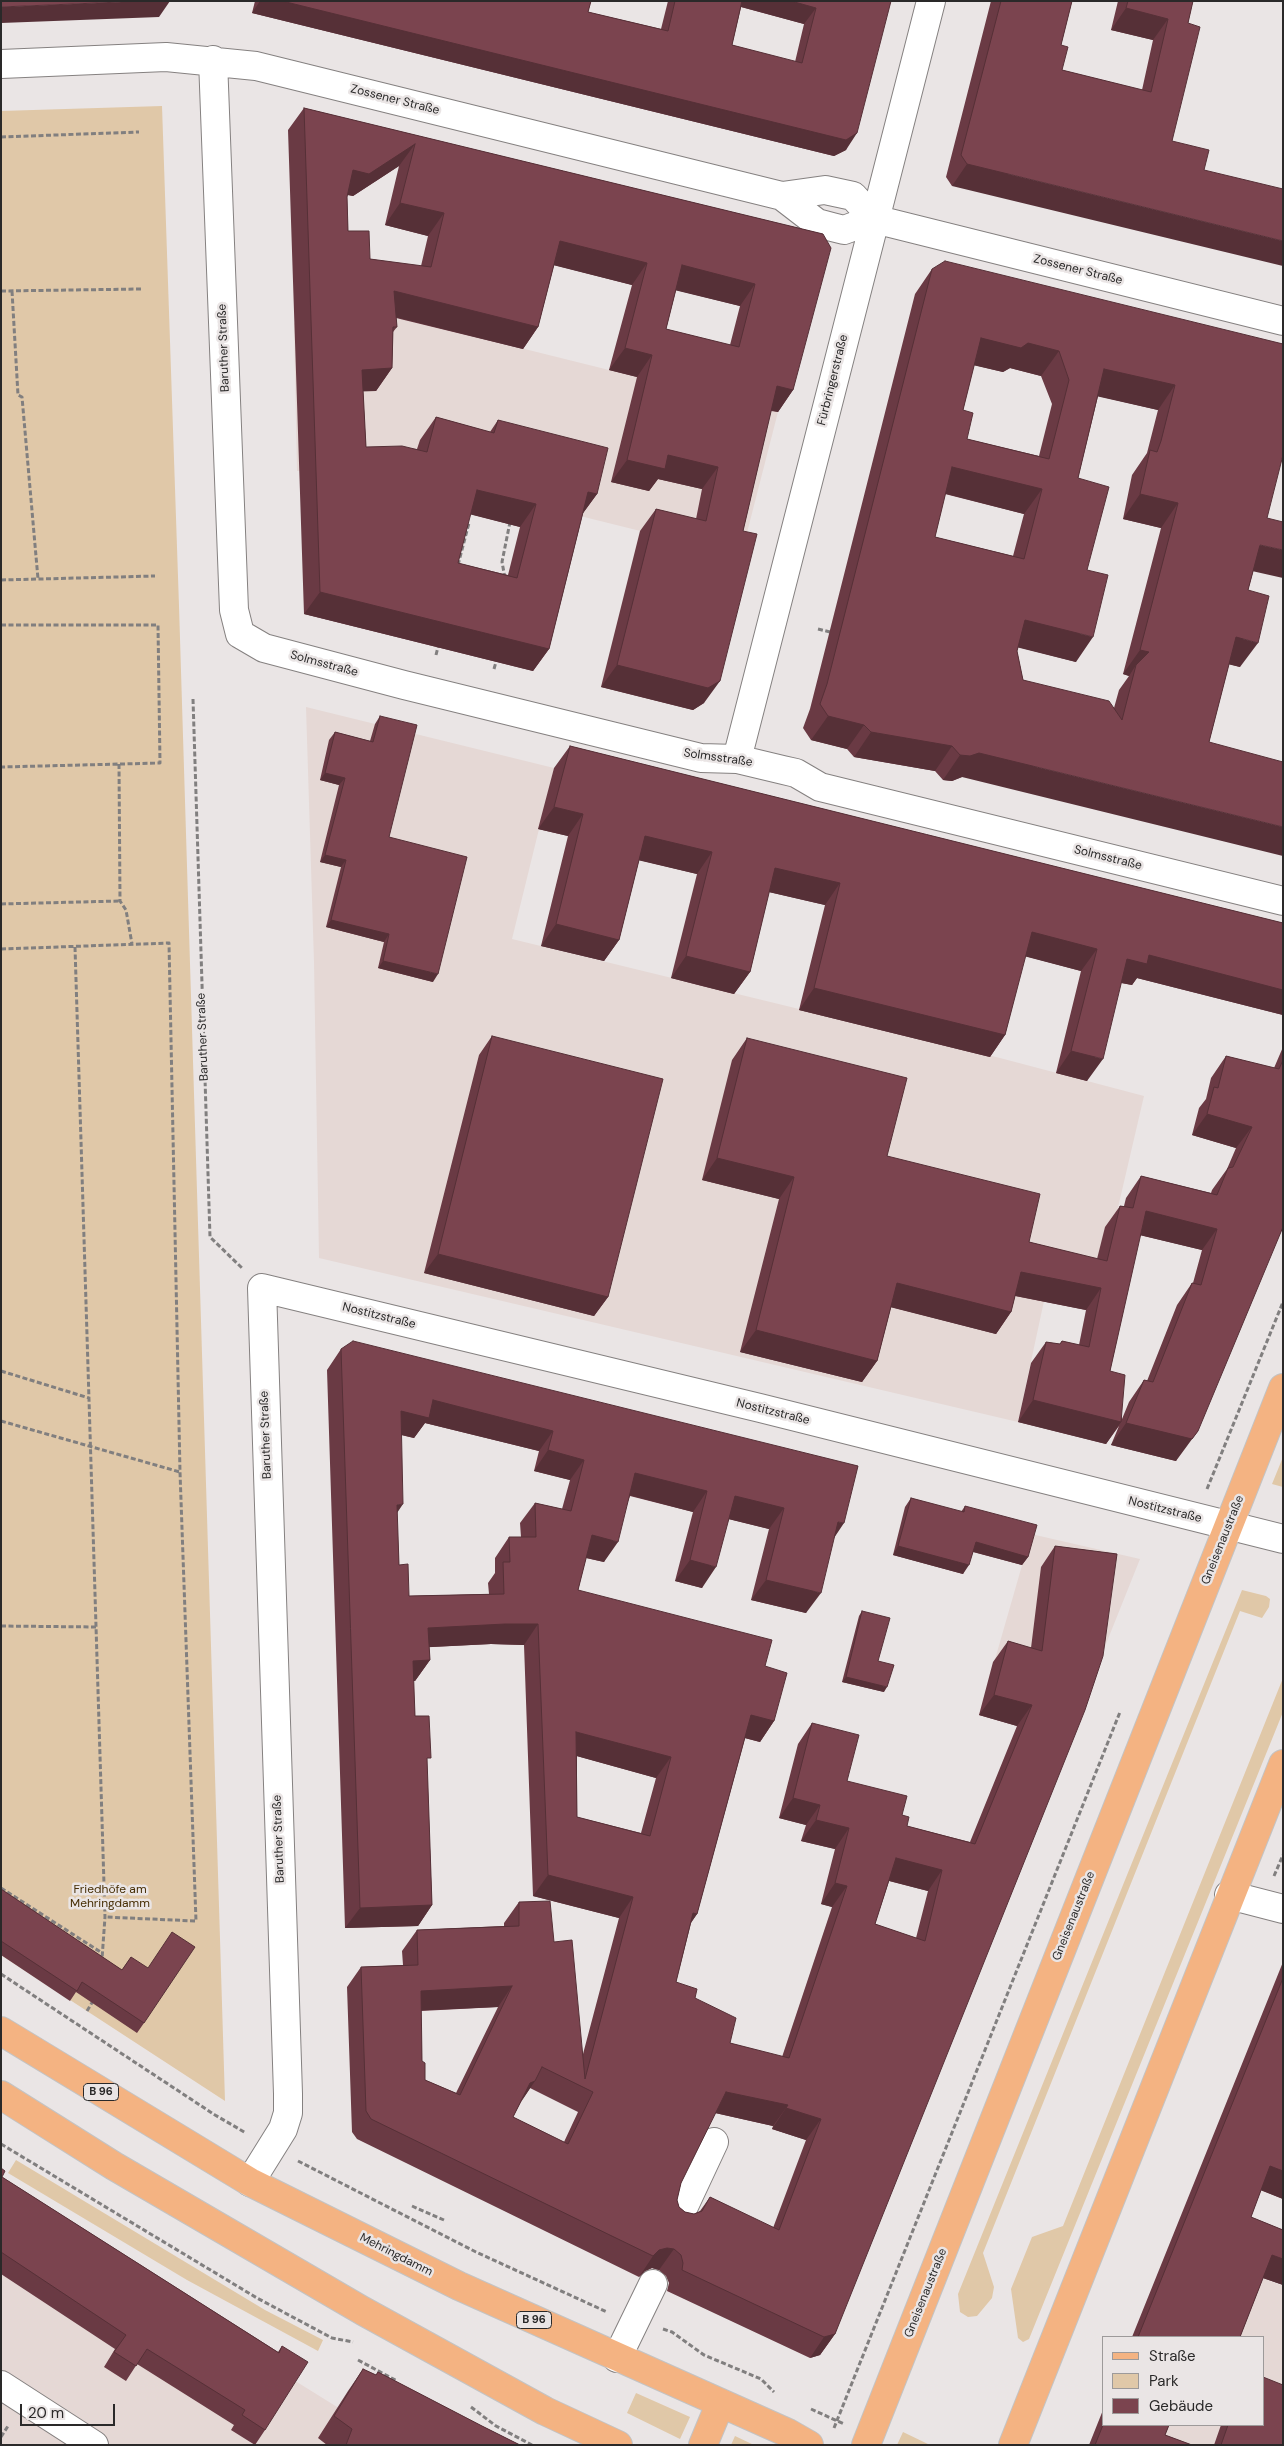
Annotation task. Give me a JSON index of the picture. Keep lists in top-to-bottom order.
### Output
{
  "streets": {
    "main road": ["Gneisenaustraße", "B 96", "Mehringdamm"],
    "street": [
      "Zossener Straße",
      "Baruther Straße",
      "Fürbringerstraße",
      "Solmsstraße",
      "Nostitzstraße"
    ]
  },
  "crossings": [
    ["Zossener Straße", "Baruther Straße"],
    ["Zossener Straße", "Fürbringerstraße"],
    ["Baruther Straße", "Solmsstraße"],
    ["Baruther Straße", "Nostitzstraße"],
    ["Baruther Straße", "Mehringdamm"],
    ["Fürbringerstraße", "Solmsstraße"],
    ["Nostitzstraße", "Gneisenaustraße"]
  ],
  "parks": ["Friedhöfe am Mehringdamm"],
  "legend": ["Straße", "Park", "Gebäude"],
  "scale_bar": "20 m"
}
